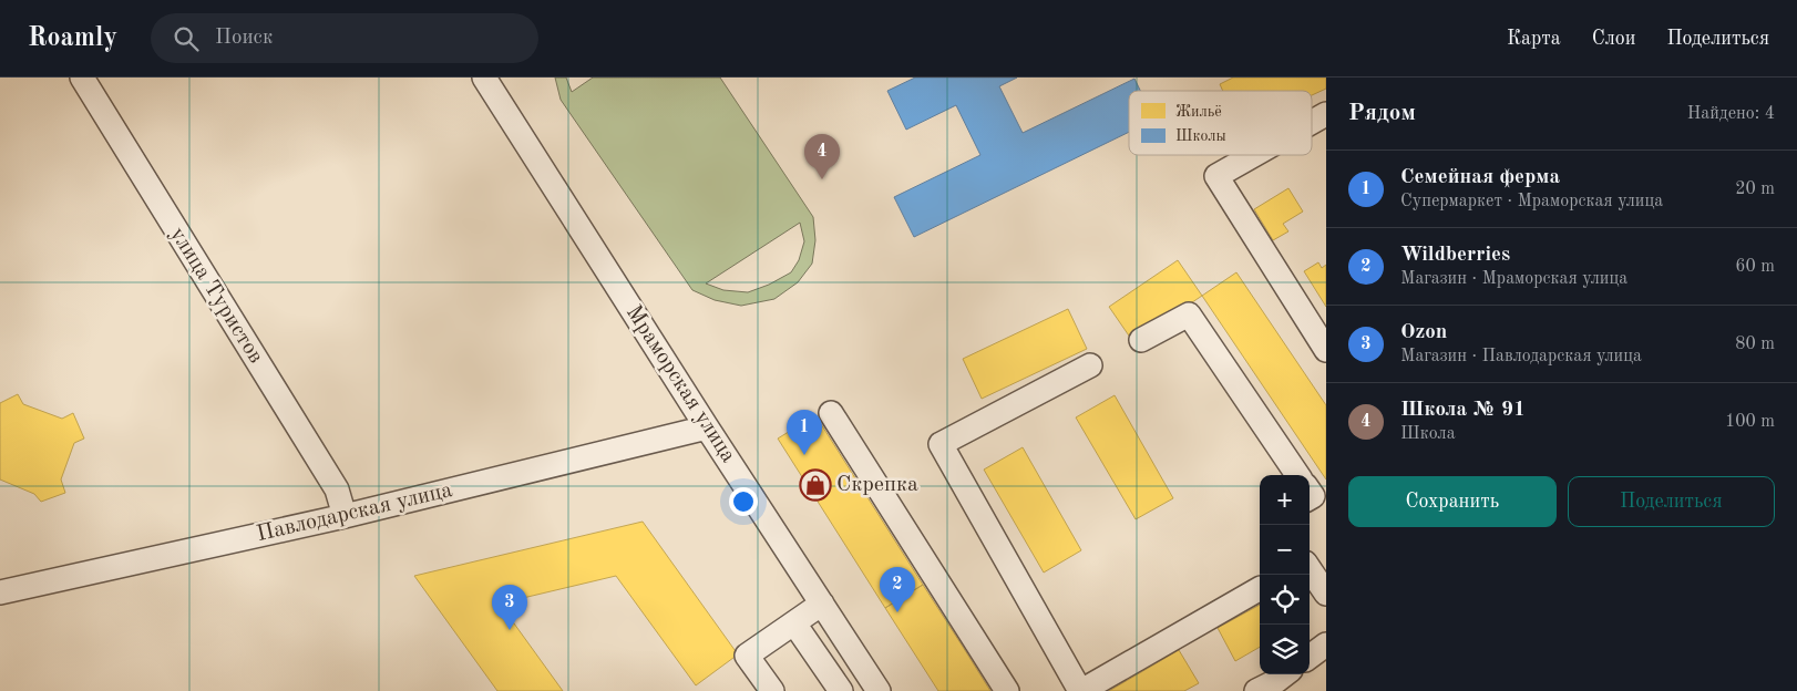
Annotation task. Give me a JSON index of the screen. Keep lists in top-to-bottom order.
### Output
{
  "streets": {
    "street": ["улица Туристов", "Мраморская улица", "Павлодарская улица"]
  },
  "crossings": [
    ["улица Туристов", "Павлодарская улица"],
    ["Мраморская улица", "Павлодарская улица"]
  ],
  "places": {
    "shop": ["Скрепка"]
  },
  "legend": ["Жильё", "Школы"],
  "page": {
    "header": "Roamly",
    "search": "Поиск",
    "nav": ["Карта", "Слои", "Поделиться"],
    "heading": ["Рядом", "Найдено: 4"],
    "pins": [
      "4",
      "1",
      "2",
      "3"
    ],
    "list": [
      {
        "mark": "1",
        "name": "Семейная ферма",
        "note": "Супермаркет · Мраморская улица",
        "value": "20 m"
      },
      {
        "mark": "2",
        "name": "Wildberries",
        "note": "Магазин · Мраморская улица",
        "value": "60 m"
      },
      {
        "mark": "3",
        "name": "Ozon",
        "note": "Магазин · Павлодарская улица",
        "value": "80 m"
      },
      {
        "mark": "4",
        "name": "Школа № 91",
        "note": "Школа",
        "value": "100 m"
      }
    ],
    "buttons": ["Сохранить", "Поделиться"],
    "map_buttons": ["+", "−"]
  }
}
